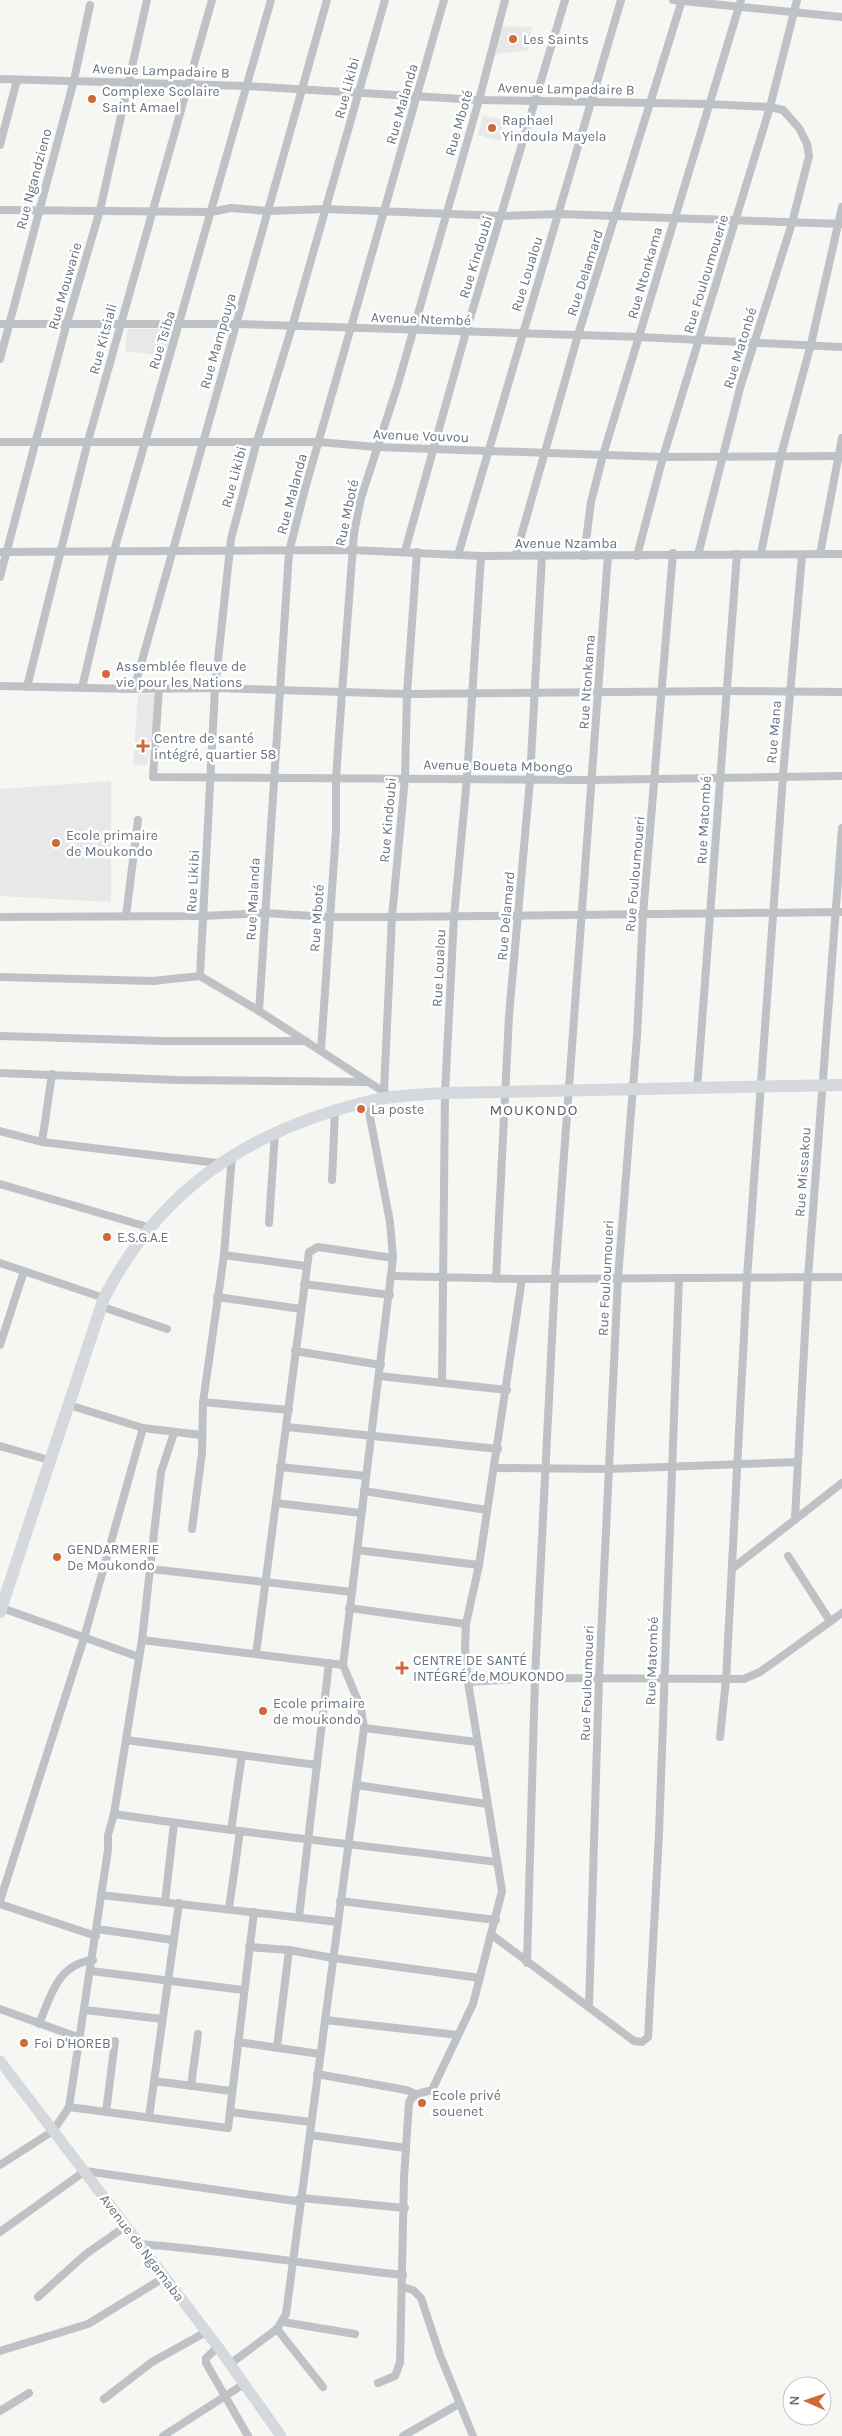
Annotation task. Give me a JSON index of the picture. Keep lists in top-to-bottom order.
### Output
{
  "streets": {
    "main road": ["Avenue de Ngamaba"],
    "street": [
      "Avenue Lampadaire B",
      "Rue Likibi",
      "Rue Malanda",
      "Rue Mboté",
      "Rue Ngandzieno",
      "Rue Kindoubi",
      "Rue Delamard",
      "Rue Ntonkama",
      "Rue Loualou",
      "Rue Fouloumouerie",
      "Rue Mouwarie",
      "Avenue Ntembé",
      "Rue Kitsiali",
      "Rue Tsiba",
      "Rue Mampouya",
      "Rue Matonbé",
      "Avenue Vouvou",
      "Avenue Nzamba",
      "Rue Mana",
      "Avenue Boueta Mbongo",
      "Rue Matombé",
      "Rue Fouloumoueri",
      "Rue Missakou"
    ]
  },
  "crossings": [
    ["Avenue Lampadaire B", "Rue Likibi"],
    ["Avenue Lampadaire B", "Rue Malanda"],
    ["Avenue Lampadaire B", "Rue Mboté"],
    ["Avenue Lampadaire B", "Rue Ngandzieno"],
    ["Avenue Lampadaire B", "Rue Kindoubi"],
    ["Avenue Lampadaire B", "Rue Delamard"],
    ["Avenue Lampadaire B", "Rue Ntonkama"],
    ["Avenue Lampadaire B", "Rue Loualou"],
    ["Avenue Lampadaire B", "Rue Fouloumouerie"],
    ["Avenue Lampadaire B", "Rue Mouwarie"],
    ["Avenue Lampadaire B", "Rue Kitsiali"],
    ["Avenue Lampadaire B", "Rue Tsiba"],
    ["Avenue Lampadaire B", "Rue Mampouya"],
    ["Avenue Lampadaire B", "Rue Matonbé"],
    ["Rue Likibi", "Avenue Ntembé"],
    ["Rue Likibi", "Avenue Vouvou"],
    ["Rue Likibi", "Avenue Nzamba"],
    ["Rue Likibi", "Avenue Boueta Mbongo"],
    ["Rue Malanda", "Avenue Ntembé"],
    ["Rue Malanda", "Avenue Vouvou"],
    ["Rue Malanda", "Avenue Nzamba"],
    ["Rue Malanda", "Avenue Boueta Mbongo"],
    ["Rue Mboté", "Avenue Ntembé"],
    ["Rue Mboté", "Avenue Vouvou"],
    ["Rue Mboté", "Avenue Nzamba"],
    ["Rue Mboté", "Avenue Boueta Mbongo"],
    ["Rue Ngandzieno", "Avenue Ntembé"],
    ["Rue Kindoubi", "Avenue Ntembé"],
    ["Rue Kindoubi", "Avenue Vouvou"],
    ["Rue Kindoubi", "Avenue Nzamba"],
    ["Rue Kindoubi", "Avenue Boueta Mbongo"],
    ["Rue Delamard", "Avenue Ntembé"],
    ["Rue Delamard", "Avenue Vouvou"],
    ["Rue Delamard", "Avenue Nzamba"],
    ["Rue Delamard", "Avenue Boueta Mbongo"],
    ["Rue Ntonkama", "Avenue Ntembé"],
    ["Rue Ntonkama", "Avenue Vouvou"],
    ["Rue Ntonkama", "Avenue Nzamba"],
    ["Rue Ntonkama", "Avenue Boueta Mbongo"],
    ["Rue Loualou", "Avenue Ntembé"],
    ["Rue Loualou", "Avenue Vouvou"],
    ["Rue Loualou", "Avenue Nzamba"],
    ["Rue Loualou", "Avenue Boueta Mbongo"],
    ["Rue Fouloumouerie", "Avenue Ntembé"],
    ["Rue Fouloumouerie", "Avenue Vouvou"],
    ["Rue Fouloumouerie", "Avenue Nzamba"],
    ["Rue Mouwarie", "Avenue Ntembé"],
    ["Rue Mouwarie", "Avenue Vouvou"],
    ["Rue Mouwarie", "Avenue Nzamba"],
    ["Avenue Ntembé", "Rue Kitsiali"],
    ["Avenue Ntembé", "Rue Tsiba"],
    ["Avenue Ntembé", "Rue Mampouya"],
    ["Avenue Ntembé", "Rue Matonbé"],
    ["Rue Kitsiali", "Avenue Vouvou"],
    ["Rue Kitsiali", "Avenue Nzamba"],
    ["Rue Tsiba", "Avenue Vouvou"],
    ["Rue Tsiba", "Avenue Nzamba"],
    ["Rue Mampouya", "Avenue Vouvou"],
    ["Rue Mampouya", "Avenue Nzamba"],
    ["Rue Matonbé", "Avenue Vouvou"],
    ["Rue Matonbé", "Avenue Nzamba"],
    ["Avenue Nzamba", "Rue Mana"],
    ["Avenue Nzamba", "Rue Matombé"],
    ["Avenue Nzamba", "Rue Fouloumoueri"],
    ["Rue Mana", "Avenue Boueta Mbongo"],
    ["Avenue Boueta Mbongo", "Rue Matombé"],
    ["Avenue Boueta Mbongo", "Rue Fouloumoueri"],
    ["Rue Matombé", "Rue Fouloumoueri"]
  ],
  "districts": ["MOUKONDO"],
  "places": {
    "other": [
      "Les Saints",
      "Complexe Scolaire Saint Amael",
      "Raphael Yindoula Mayela",
      "Assemblée fleuve de vie pour les Nations",
      "Ecole primaire de Moukondo",
      "La poste",
      "E.S.G.A.E",
      "GENDARMERIE De Moukondo",
      "Ecole primaire de moukondo",
      "Foi D'HOREB",
      "Ecole privé souenet"
    ],
    "health": ["Centre de santé intégré, quartier 58", "CENTRE DE SANTÉ INTÉGRÉ de MOUKONDO"]
  },
  "north": "left"
}
